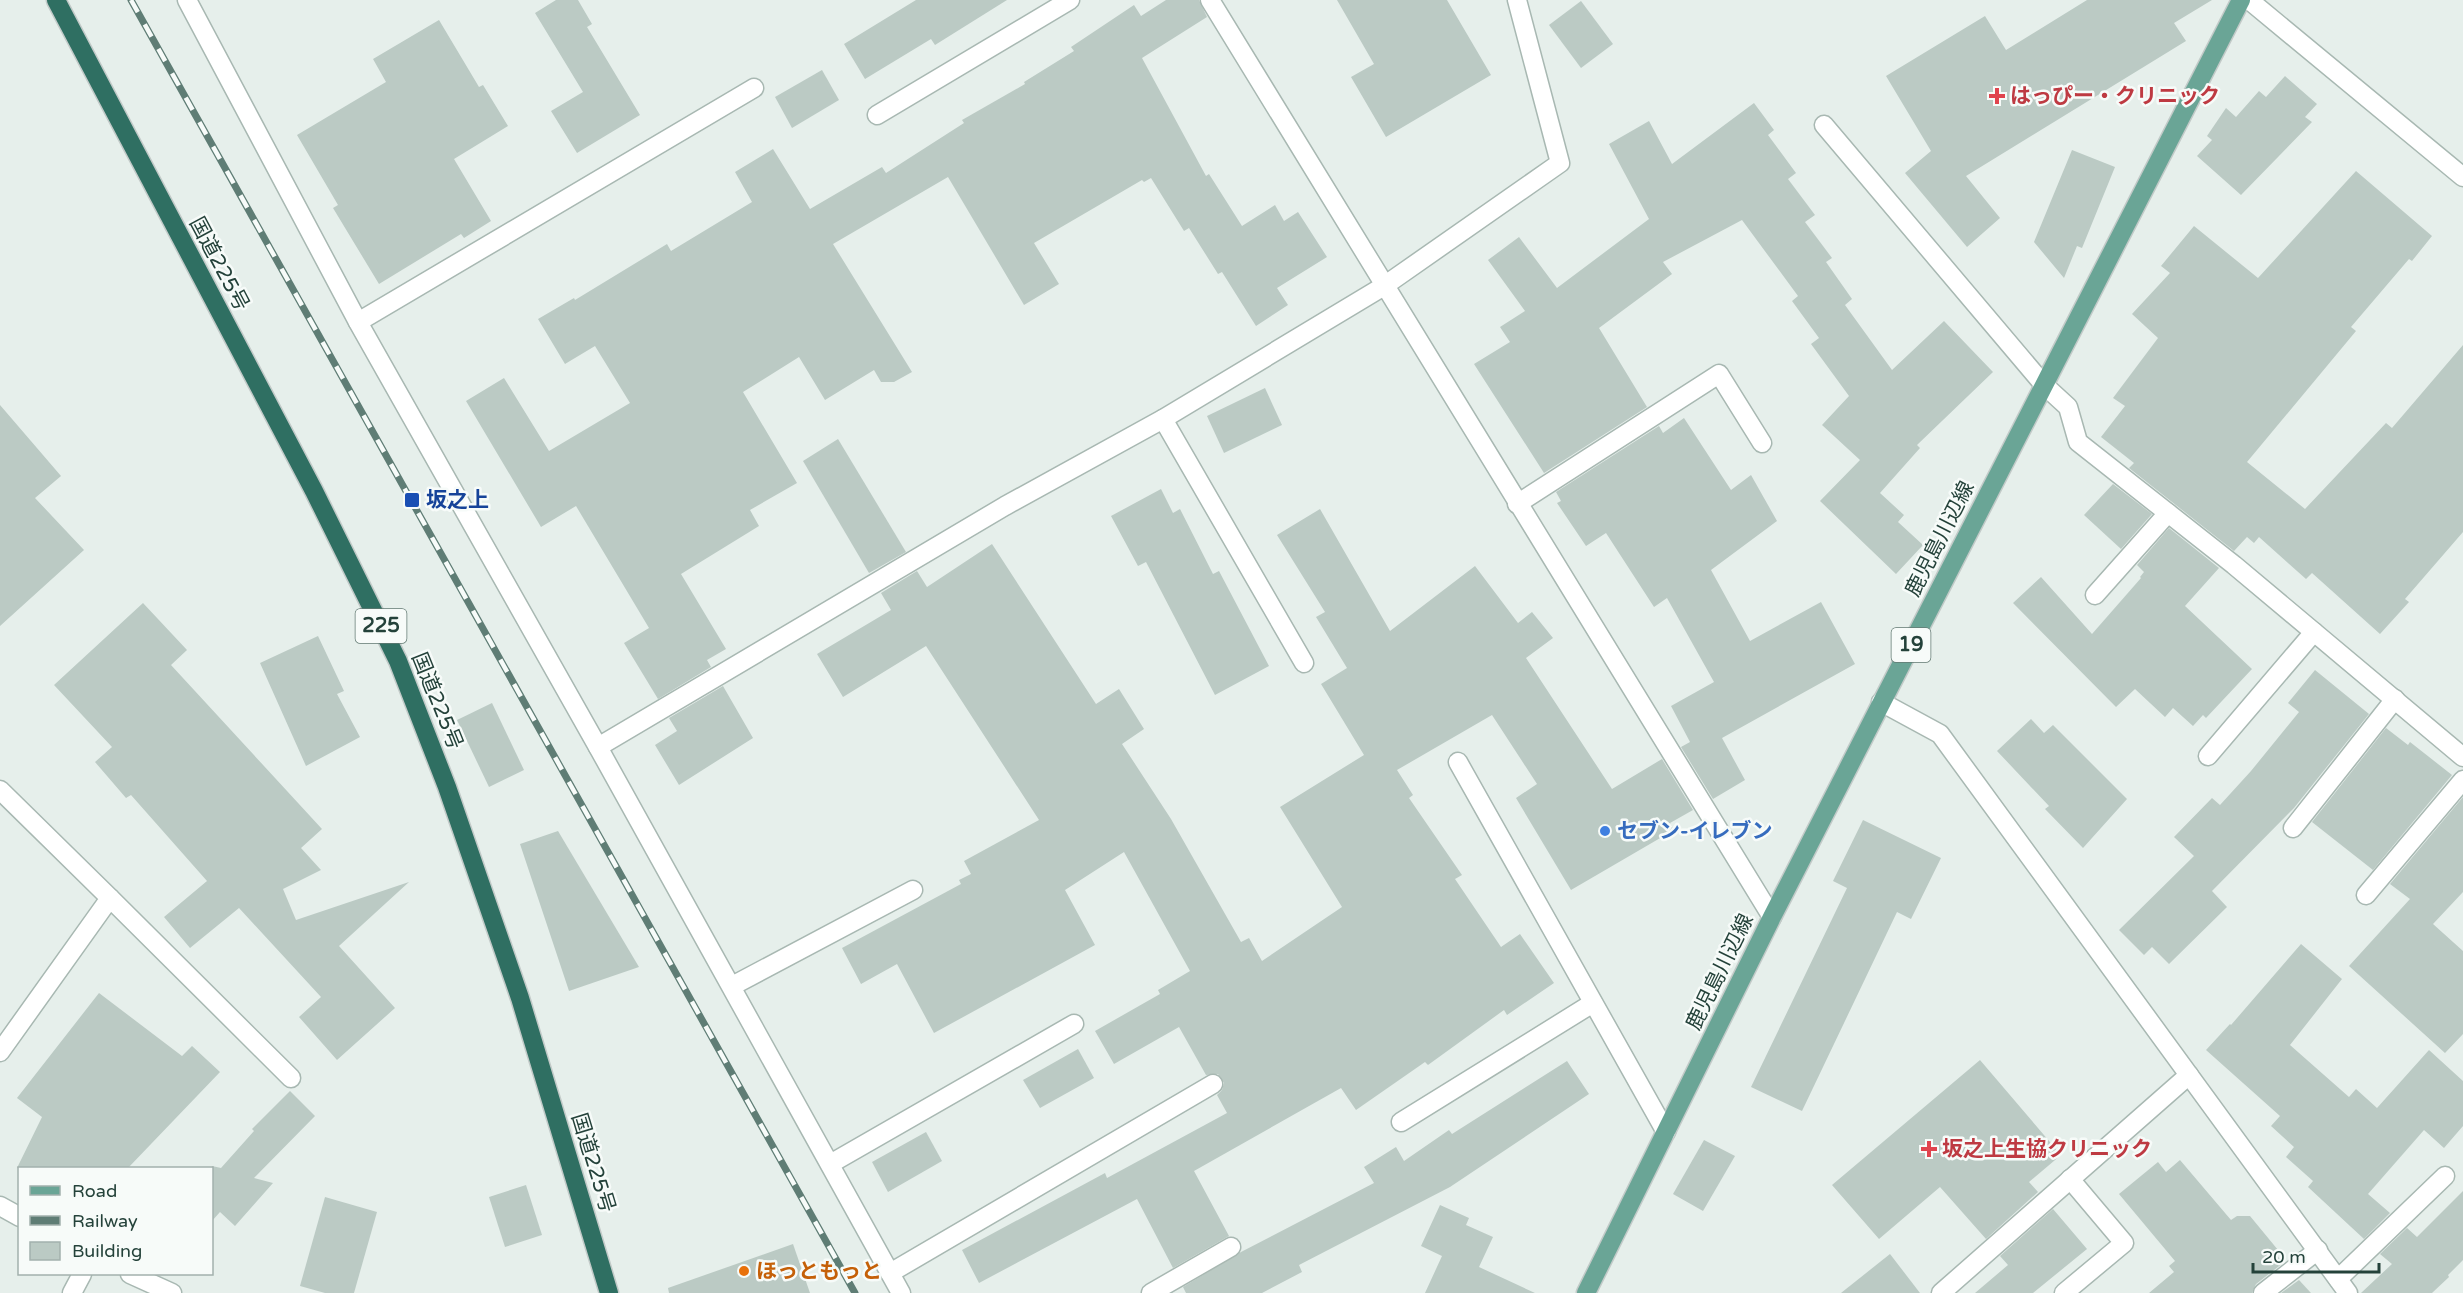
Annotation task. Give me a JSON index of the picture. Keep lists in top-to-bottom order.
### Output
{
  "streets": {
    "highway": ["国道225号", "225"],
    "main road": ["鹿児島川辺線", "19"]
  },
  "places": {
    "health": ["はっぴー・クリニック", "坂之上生協クリニック"],
    "transit": ["坂之上"],
    "other": ["セブン-イレブン", "ほっともっと"]
  },
  "legend": ["Road", "Railway", "Building"],
  "scale_bar": "20 m"
}
